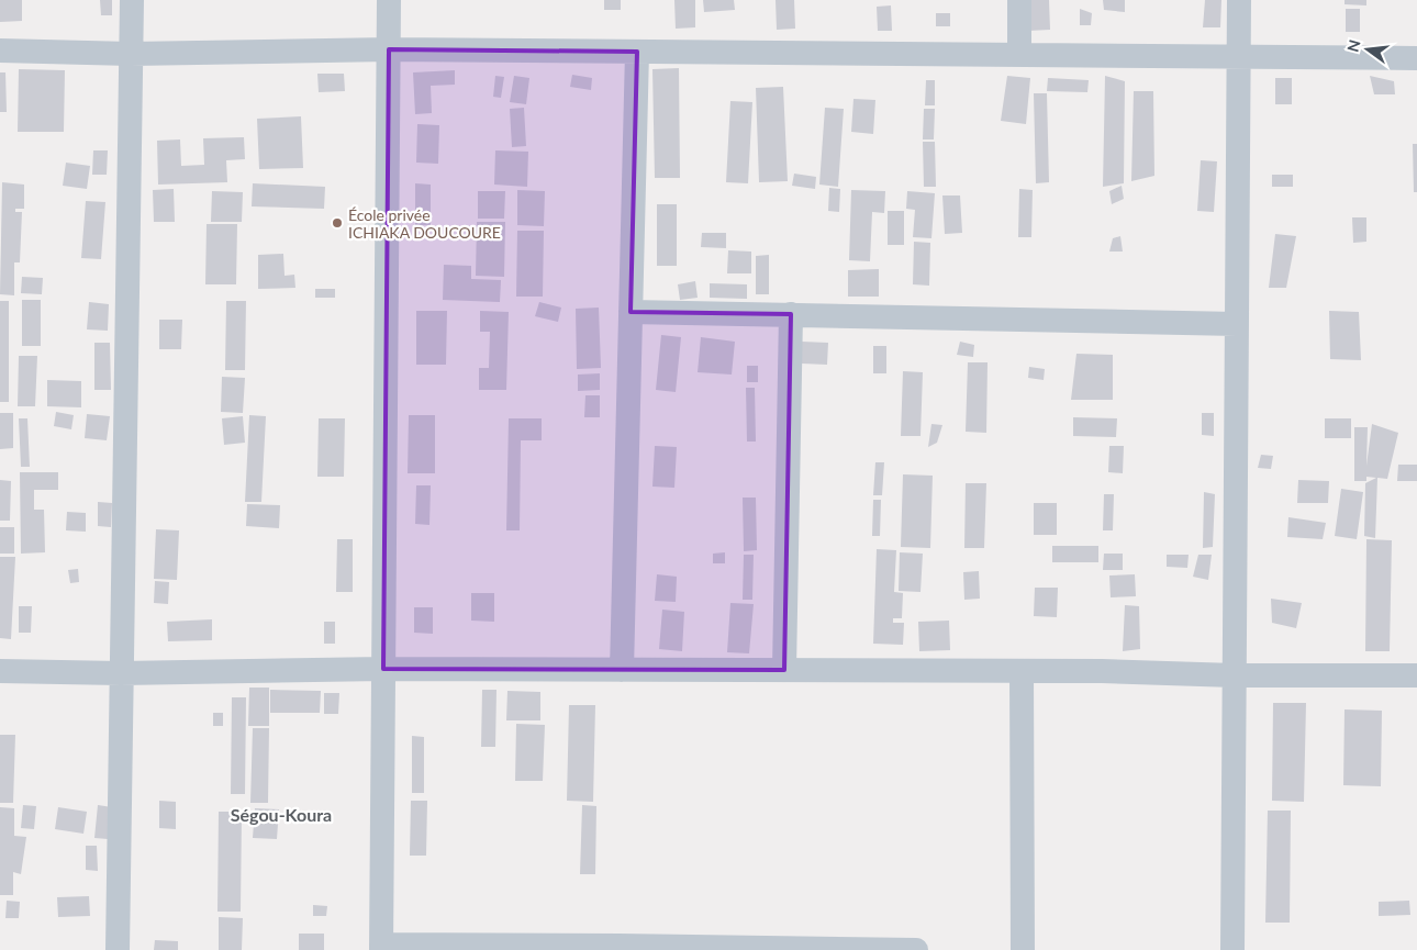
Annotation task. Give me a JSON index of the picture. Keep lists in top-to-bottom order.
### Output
{
  "districts": ["Ségou-Koura"],
  "places": ["École privée ICHIAKA DOUCOURE"],
  "north": "left"
}
